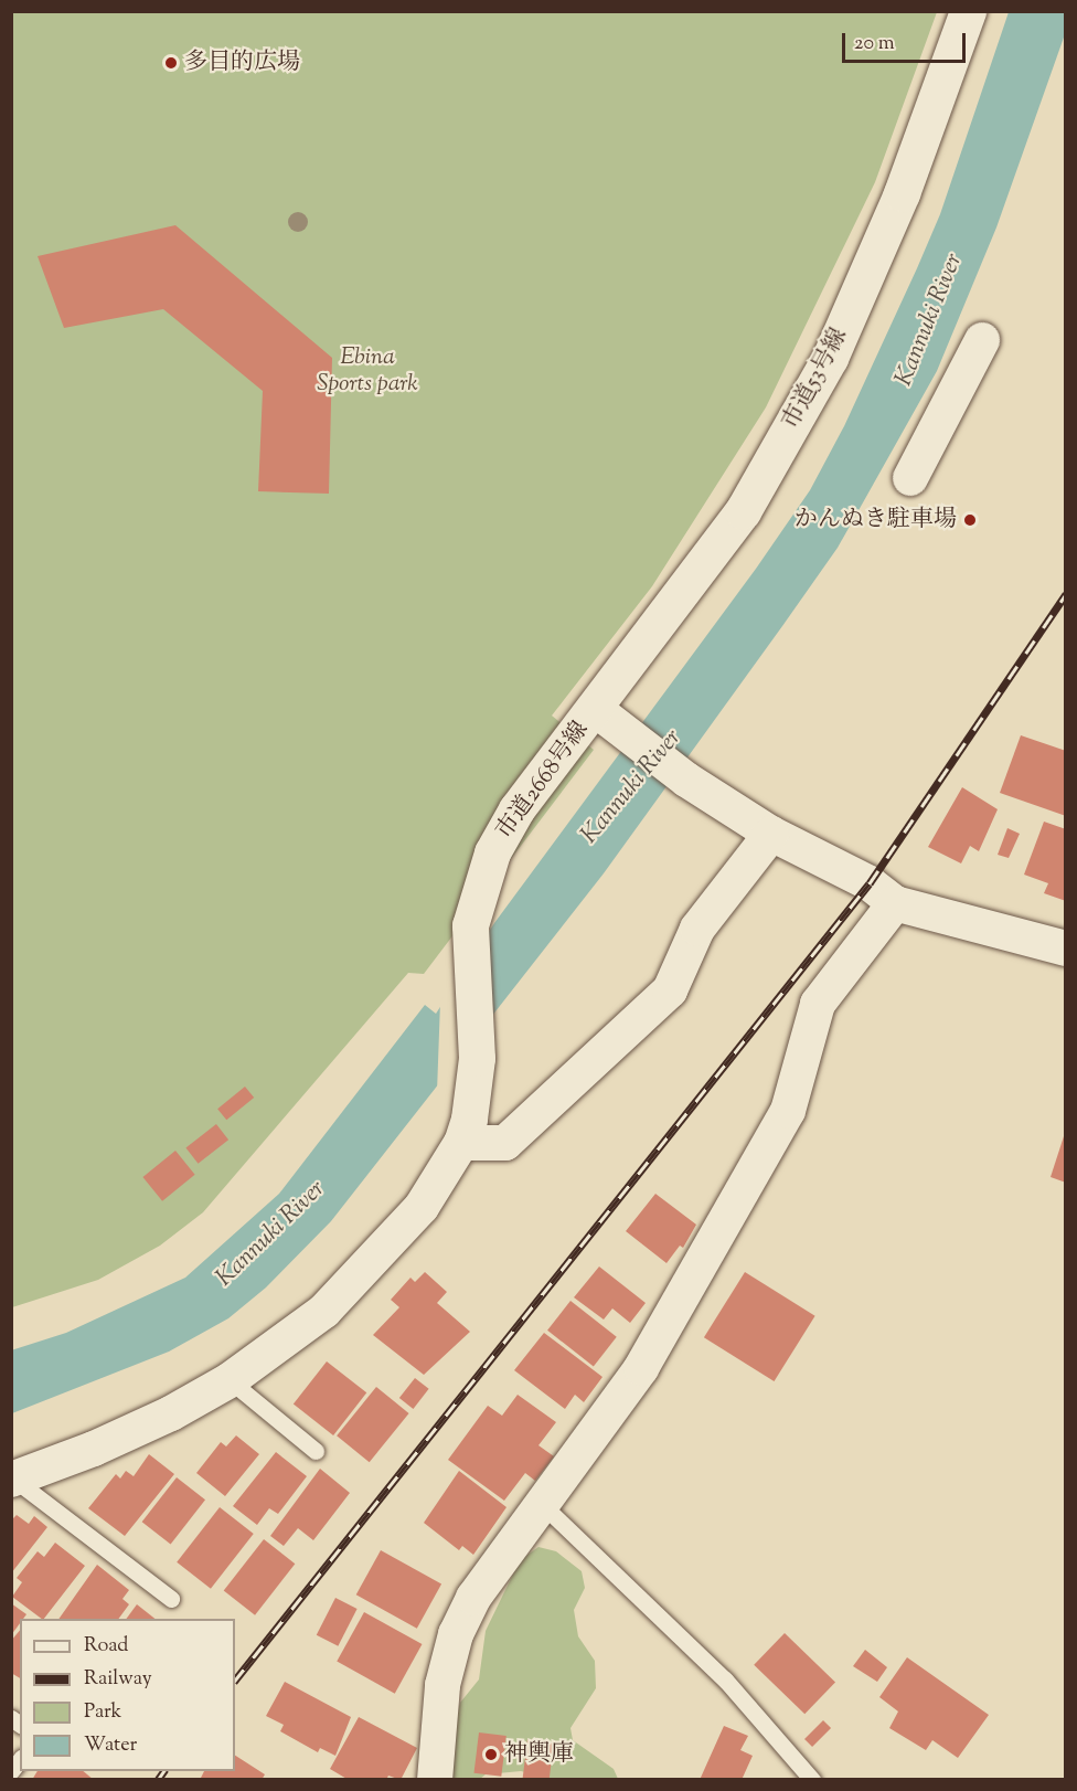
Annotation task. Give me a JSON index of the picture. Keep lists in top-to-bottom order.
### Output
{
  "streets": {
    "street": ["市道53号線", "市道2668号線"]
  },
  "crossings": [
    ["市道53号線", "市道2668号線"]
  ],
  "water": ["Kannuki River"],
  "parks": ["Ebina Sports park"],
  "places": ["多目的広場", "かんぬき駐車場", "神輿庫"],
  "legend": [
    "Road",
    "Railway",
    "Park",
    "Water"
  ],
  "scale_bar": "20 m"
}
